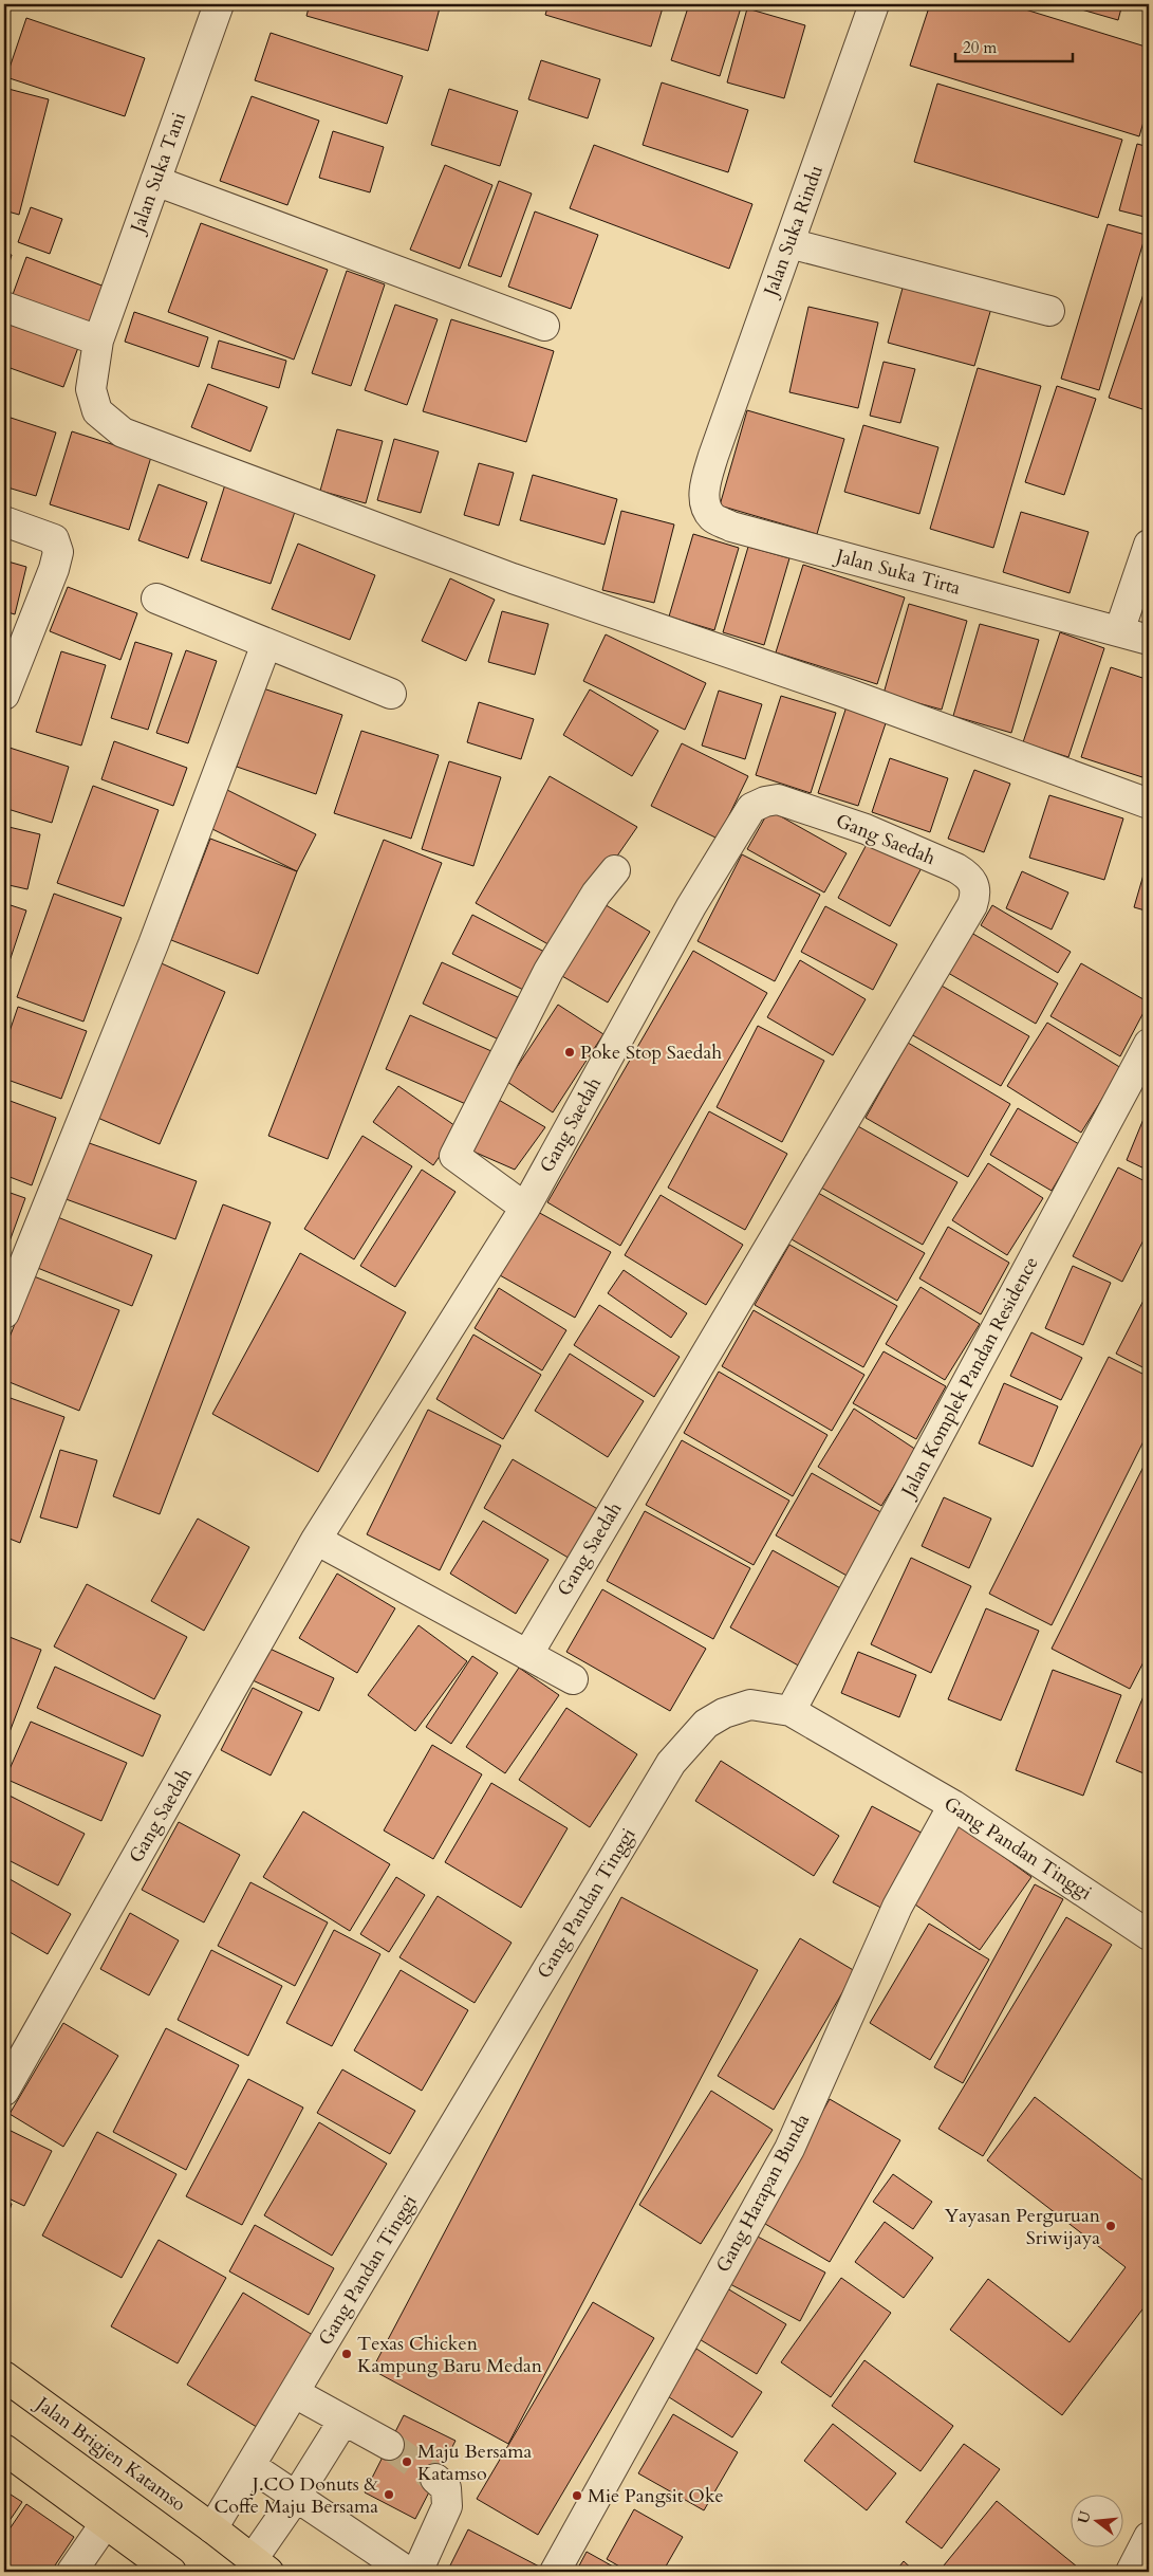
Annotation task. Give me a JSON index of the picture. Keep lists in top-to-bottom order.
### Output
{
  "streets": {
    "main road": ["Jalan Brigjen Katamso"],
    "street": [
      "Jalan Suka Tani",
      "Jalan Suka Rindu",
      "Jalan Suka Tirta",
      "Gang Saedah",
      "Jalan Komplek Pandan Residence",
      "Gang Pandan Tinggi",
      "Gang Harapan Bunda"
    ]
  },
  "crossings": [
    ["Jalan Suka Rindu", "Jalan Suka Tirta"],
    ["Jalan Komplek Pandan Residence", "Gang Pandan Tinggi"],
    ["Gang Pandan Tinggi", "Gang Harapan Bunda"],
    ["Gang Pandan Tinggi", "Jalan Brigjen Katamso"]
  ],
  "places": [
    "Poke Stop Saedah",
    "Yayasan Perguruan Sriwijaya",
    "Texas Chicken Kampung Baru Medan",
    "Maju Bersama Katamso",
    "J.CO Donuts & Coffe Maju Bersama",
    "Mie Pangsit Oke"
  ],
  "scale_bar": "20 m",
  "north": "left"
}
